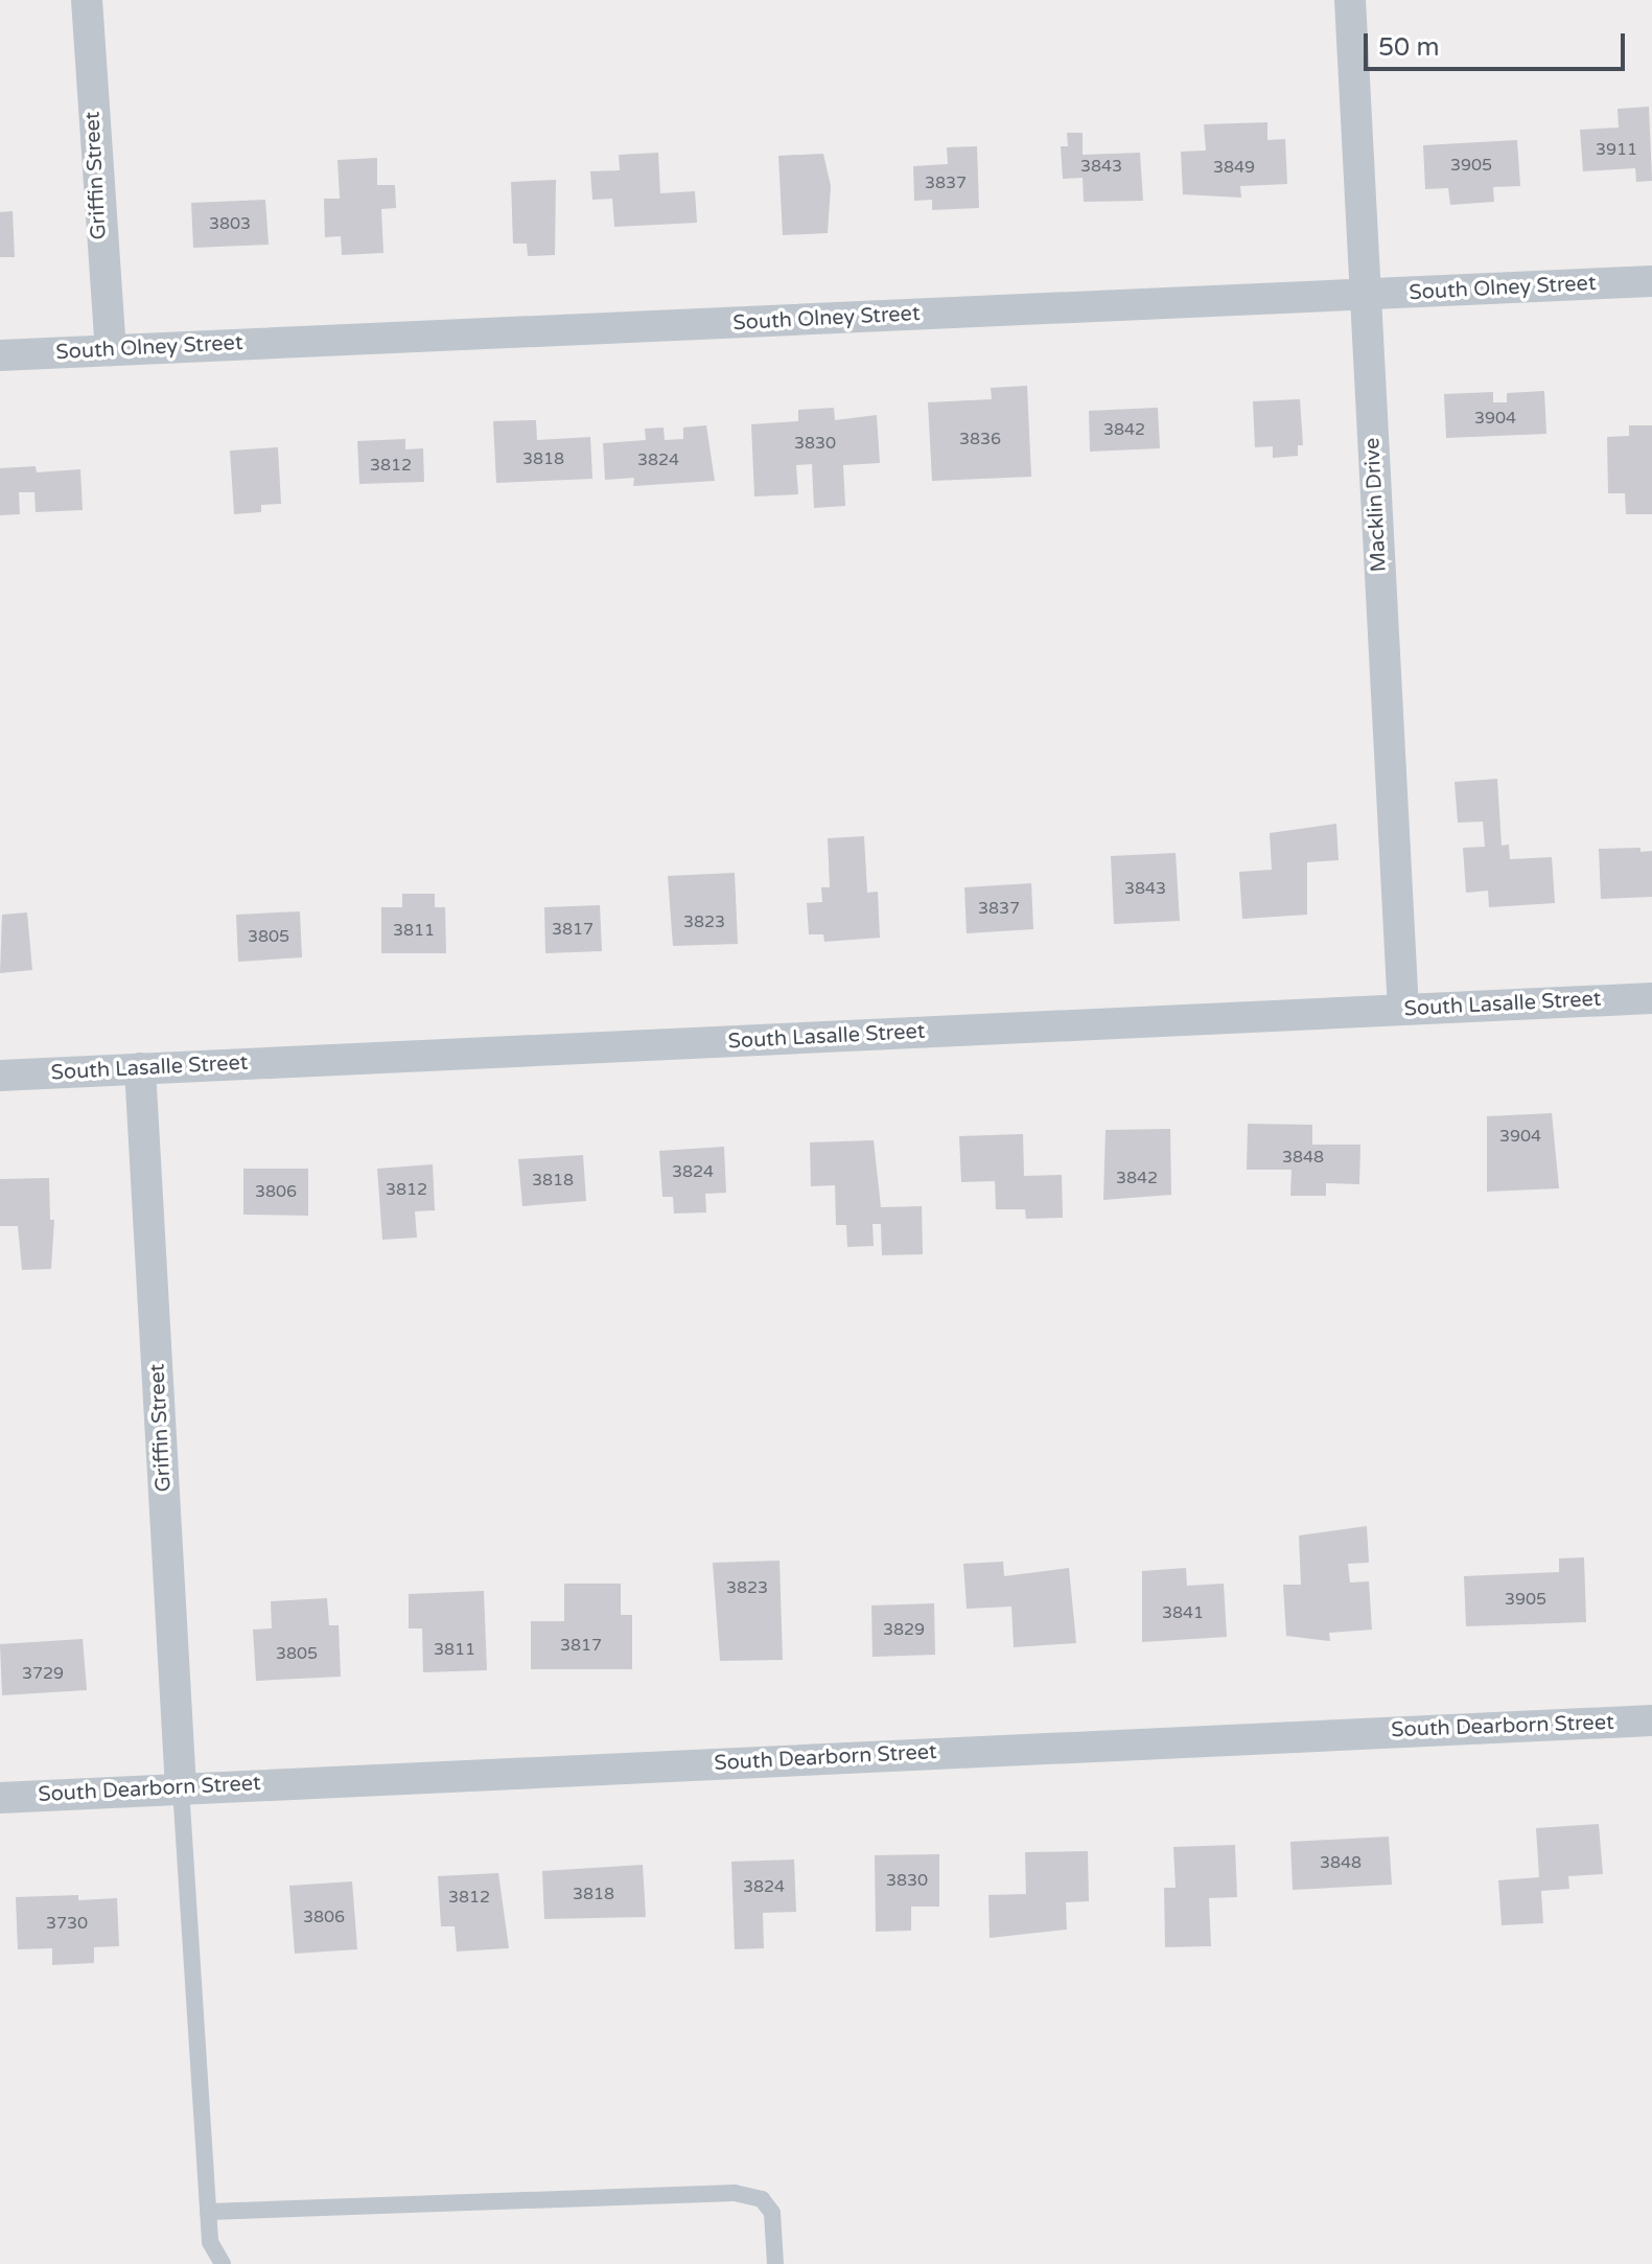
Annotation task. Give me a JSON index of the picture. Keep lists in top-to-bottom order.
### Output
{
  "streets": {
    "street": [
      "Griffin Street",
      "South Olney Street",
      "Macklin Drive",
      "South Lasalle Street",
      "South Dearborn Street"
    ]
  },
  "crossings": [
    ["Griffin Street", "South Olney Street"],
    ["Griffin Street", "South Lasalle Street"],
    ["Griffin Street", "South Dearborn Street"],
    ["South Olney Street", "Macklin Drive"],
    ["Macklin Drive", "South Lasalle Street"]
  ],
  "house_numbers": [
    "3911",
    "3905",
    "3843",
    "3849",
    "3837",
    "3803",
    "3904",
    "3842",
    "3836",
    "3830",
    "3818",
    "3824",
    "3812",
    "3843",
    "3837",
    "3823",
    "3817",
    "3811",
    "3805",
    "3904",
    "3848",
    "3824",
    "3842",
    "3818",
    "3812",
    "3806",
    "3823",
    "3905",
    "3841",
    "3829",
    "3817",
    "3811",
    "3805",
    "3729",
    "3848",
    "3830",
    "3824",
    "3818",
    "3812",
    "3806",
    "3730"
  ],
  "scale_bar": "50 m"
}
